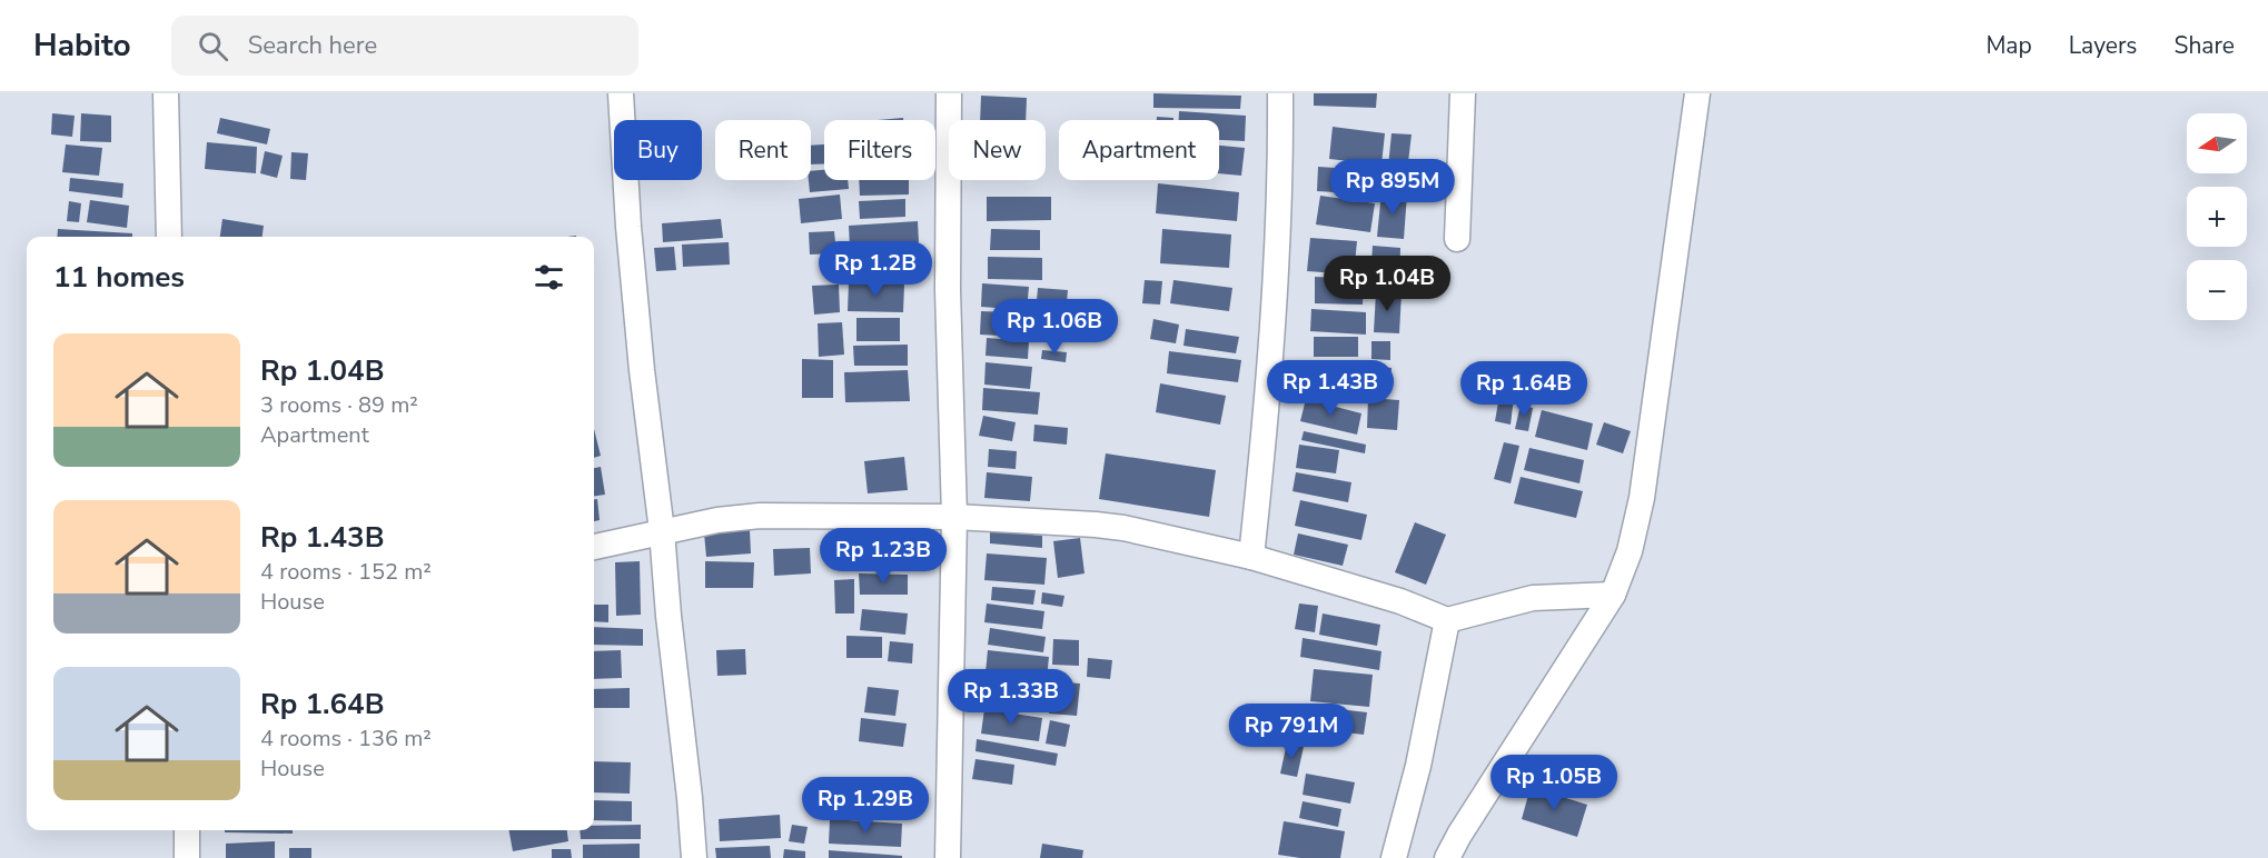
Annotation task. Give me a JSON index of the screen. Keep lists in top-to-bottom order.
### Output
{
  "north": "left",
  "page": {
    "header": "Habito",
    "search": "Search here",
    "nav": ["Map", "Layers", "Share"],
    "map_buttons": ["+", "−"],
    "chip": [
      "Buy",
      "Rent",
      "Filters",
      "New",
      "Apartment"
    ],
    "price": [
      "Rp 895M",
      "Rp 1.2B",
      "Rp 1.04B",
      "Rp 1.06B",
      "Rp 1.43B",
      "Rp 1.64B",
      "Rp 1.23B",
      "Rp 1.33B",
      "Rp 791M",
      "Rp 1.05B",
      "Rp 1.29B"
    ],
    "heading": "11 homes",
    "list": [
      {
        "name": "Rp 1.04B",
        "note": "3 rooms · 89 m² · Apartment"
      },
      {
        "name": "Rp 1.43B",
        "note": "4 rooms · 152 m² · House"
      },
      {
        "name": "Rp 1.64B",
        "note": "4 rooms · 136 m² · House"
      }
    ]
  }
}
